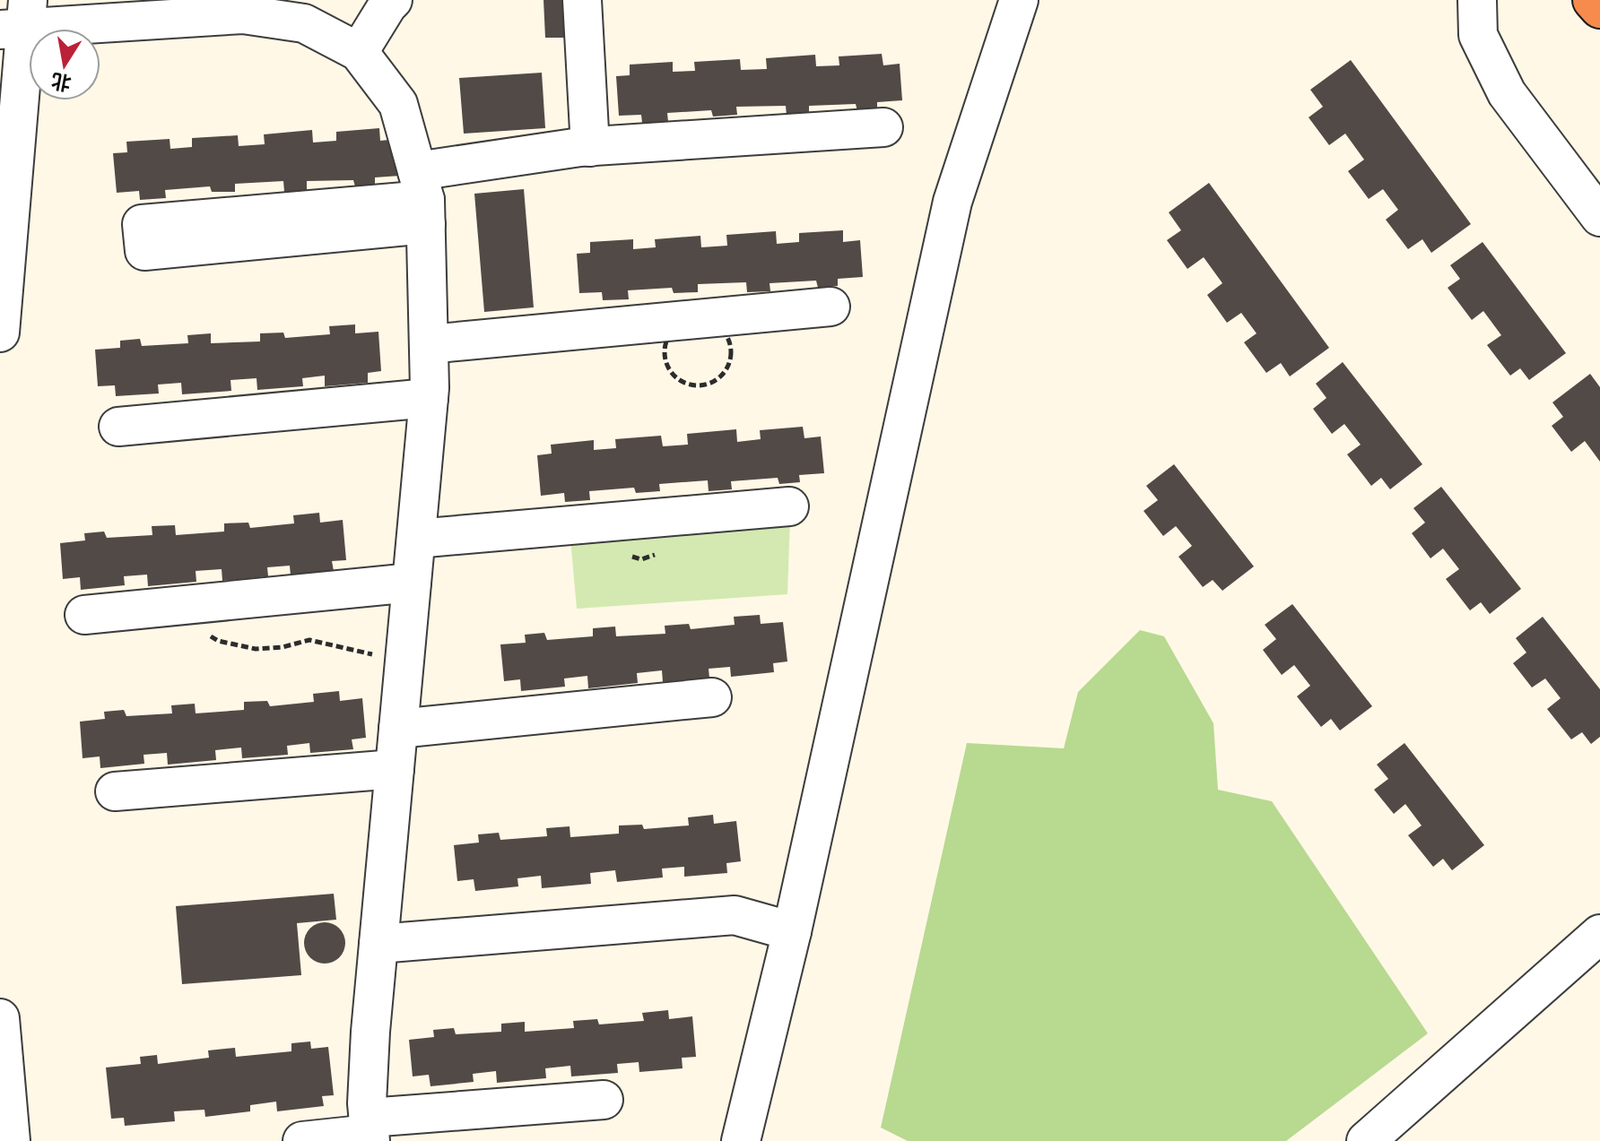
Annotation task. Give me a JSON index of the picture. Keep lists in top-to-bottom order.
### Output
{
  "north": "bottom"
}
